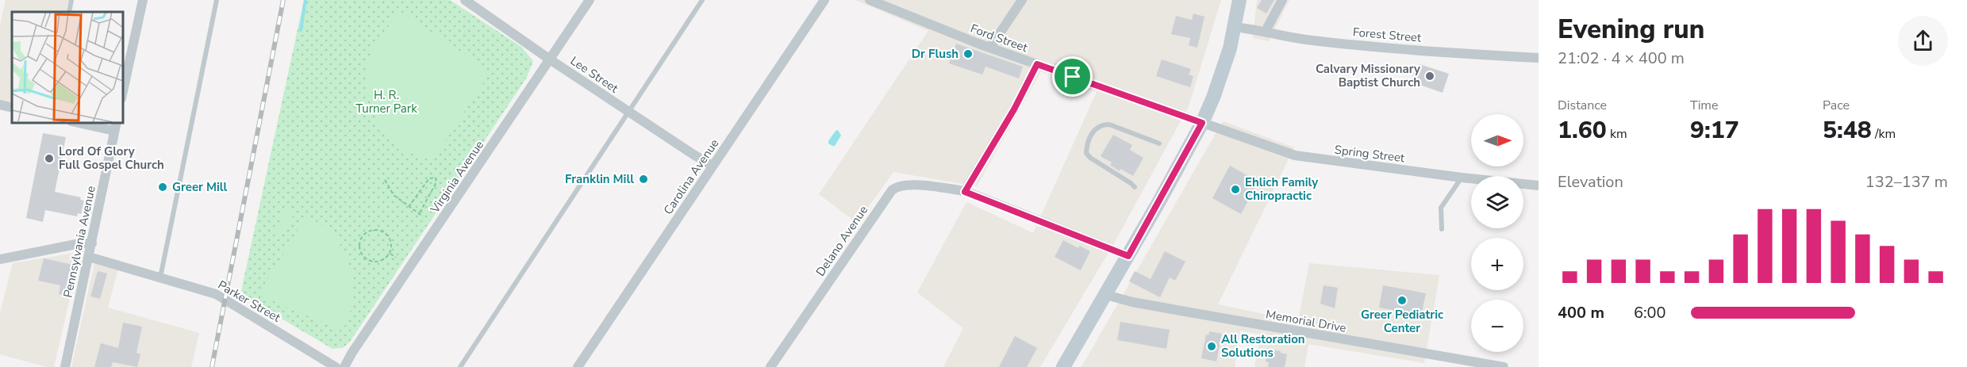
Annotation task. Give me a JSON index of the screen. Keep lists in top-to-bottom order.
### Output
{
  "streets": {
    "street": [
      "Forest Street",
      "Ford Street",
      "Lee Street",
      "Spring Street",
      "Virginia Avenue",
      "Carolina Avenue",
      "Delano Avenue",
      "Pennsylvania Avenue",
      "Parker Street",
      "Memorial Drive"
    ]
  },
  "crossings": [
    ["Ford Street", "Spring Street"],
    ["Lee Street", "Virginia Avenue"],
    ["Lee Street", "Carolina Avenue"],
    ["Pennsylvania Avenue", "Parker Street"]
  ],
  "parks": ["H. R. Turner Park"],
  "places": [
    "Dr Flush",
    "Calvary Missionary Baptist Church",
    "Lord Of Glory Full Gospel Church",
    "Franklin Mill",
    "Greer Mill",
    "Ehlich Family Chiropractic",
    "Greer Pediatric Center",
    "All Restoration Solutions"
  ],
  "north": "right",
  "page": {
    "heading": ["Evening run", "21:02 · 4 × 400 m"],
    "stats": [
      ["Distance", "1.60 km"],
      ["Time", "9:17"],
      ["Pace", "5:48 /km"]
    ],
    "map_buttons": ["+", "−"],
    "chart": ["Elevation", "132–137 m"],
    "list": [
      {
        "name": "400 m",
        "note": "6:00"
      }
    ]
  }
}
